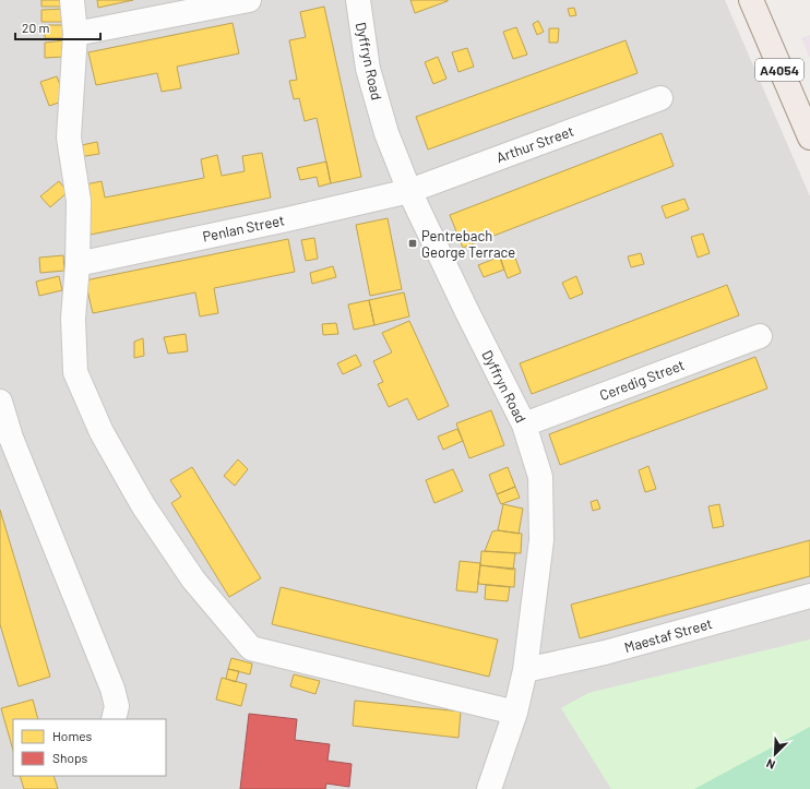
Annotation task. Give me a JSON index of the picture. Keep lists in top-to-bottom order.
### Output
{
  "streets": {
    "main road": ["A4054"],
    "street": [
      "Dyffryn Road",
      "Arthur Street",
      "Penlan Street",
      "Ceredig Street",
      "Maestaf Street"
    ]
  },
  "crossings": [
    ["Dyffryn Road", "Arthur Street"],
    ["Dyffryn Road", "Penlan Street"],
    ["Dyffryn Road", "Ceredig Street"],
    ["Dyffryn Road", "Maestaf Street"],
    ["Arthur Street", "Penlan Street"]
  ],
  "places": {
    "transit": ["Pentrebach George Terrace"]
  },
  "legend": ["Homes", "Shops"],
  "scale_bar": "20 m",
  "north": "bottom left"
}
